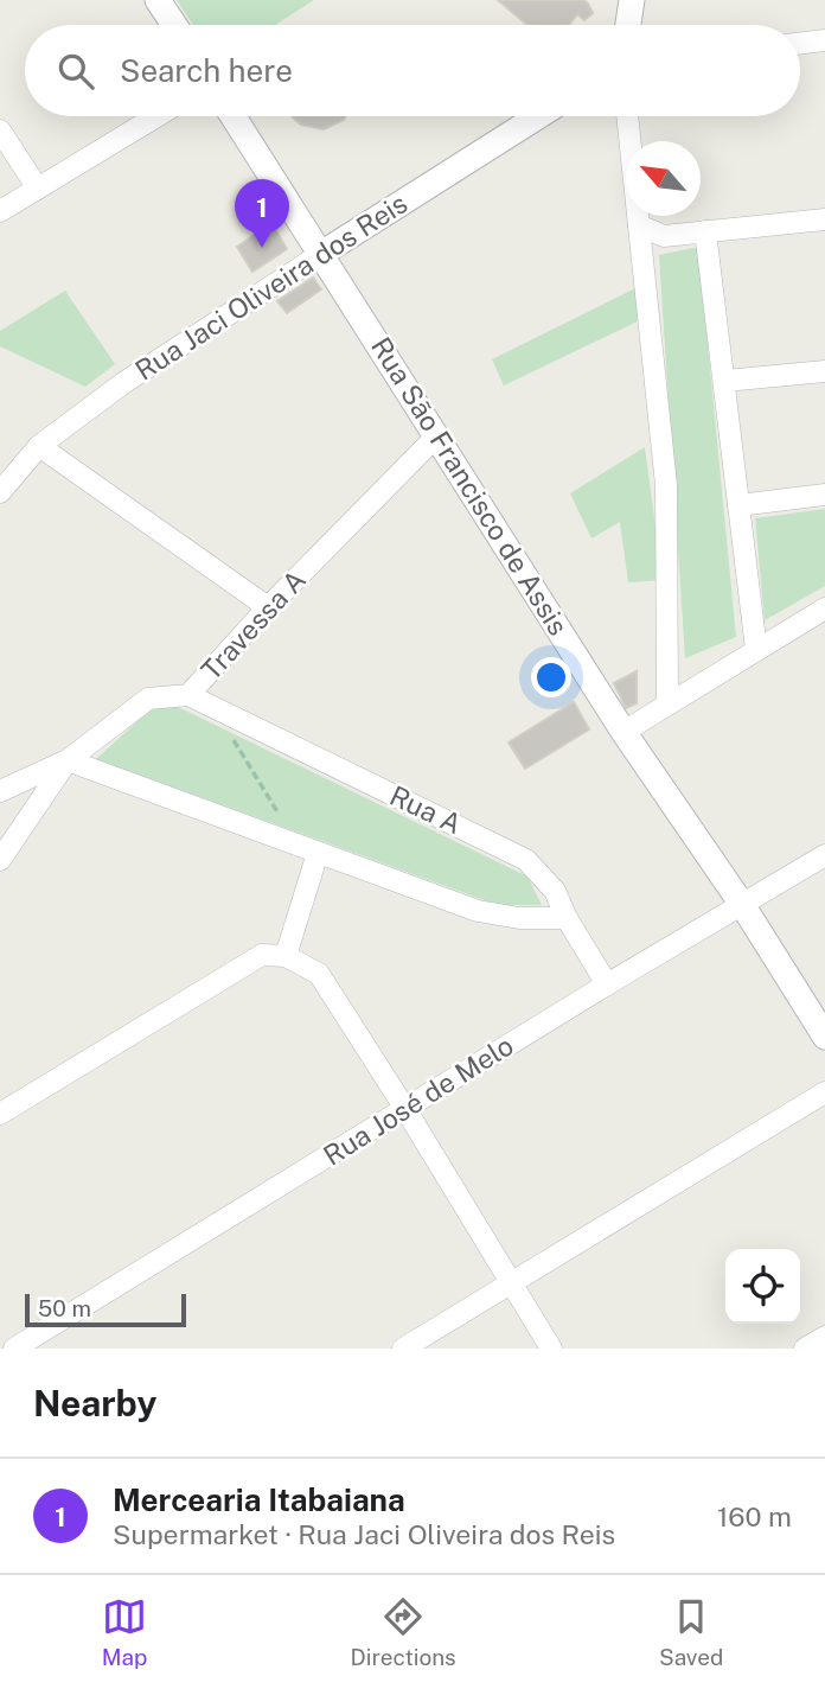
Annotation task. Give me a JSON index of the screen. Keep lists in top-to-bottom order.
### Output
{
  "streets": {
    "street": [
      "Rua Jaci Oliveira dos Reis",
      "Rua São Francisco de Assis",
      "Travessa A",
      "Rua A",
      "Rua José de Melo"
    ]
  },
  "crossings": [
    ["Rua Jaci Oliveira dos Reis", "Rua São Francisco de Assis"],
    ["Rua São Francisco de Assis", "Travessa A"],
    ["Rua São Francisco de Assis", "Rua José de Melo"],
    ["Travessa A", "Rua A"],
    ["Rua A", "Rua José de Melo"]
  ],
  "scale_bar": "50 m",
  "north": "top left",
  "page": {
    "search": "Search here",
    "pins": "1",
    "scale": "50 m",
    "heading": "Nearby",
    "list": [
      {
        "mark": "1",
        "name": "Mercearia Itabaiana",
        "note": "Supermarket · Rua Jaci Oliveira dos Reis",
        "value": "160 m"
      }
    ],
    "nav": ["Map", "Directions", "Saved"]
  }
}
